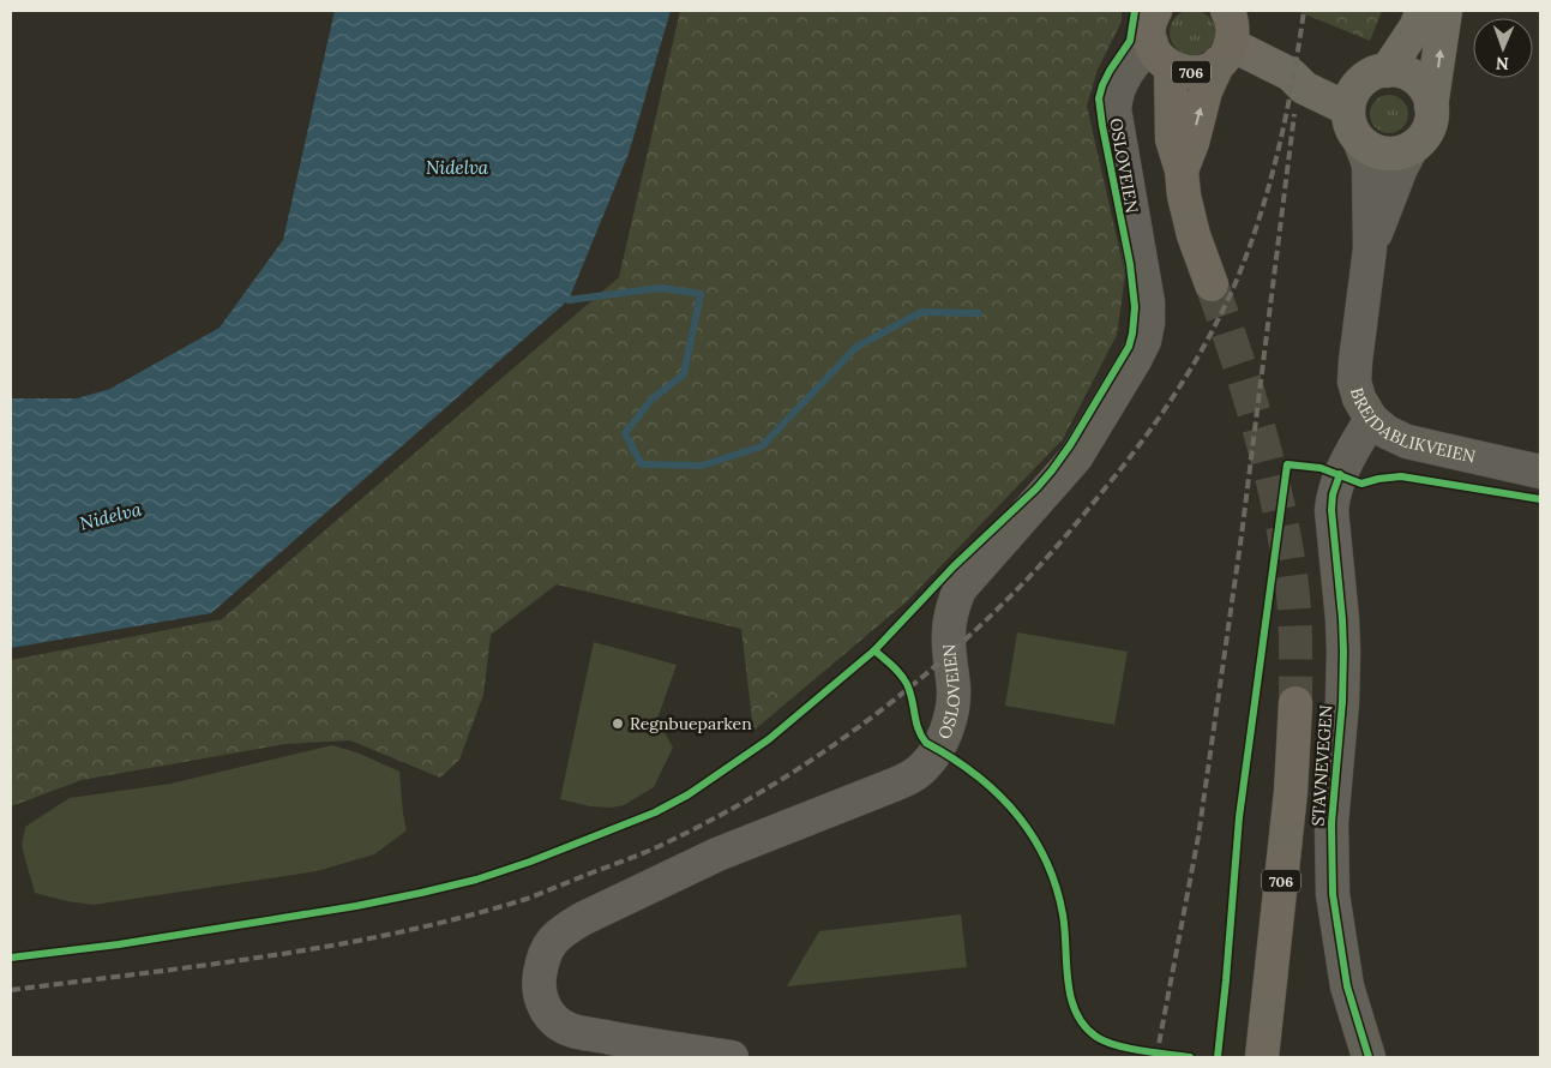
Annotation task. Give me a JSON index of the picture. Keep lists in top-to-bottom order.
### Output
{
  "streets": {
    "highway": ["706"],
    "street": ["OSLOVEIEN", "BREIDABLIKVEIEN", "STAVNEVEGEN"]
  },
  "crossings": [
    ["706", "OSLOVEIEN"],
    ["BREIDABLIKVEIEN", "STAVNEVEGEN"]
  ],
  "water": ["Nidelva"],
  "places": ["Regnbueparken"],
  "north": "bottom"
}
